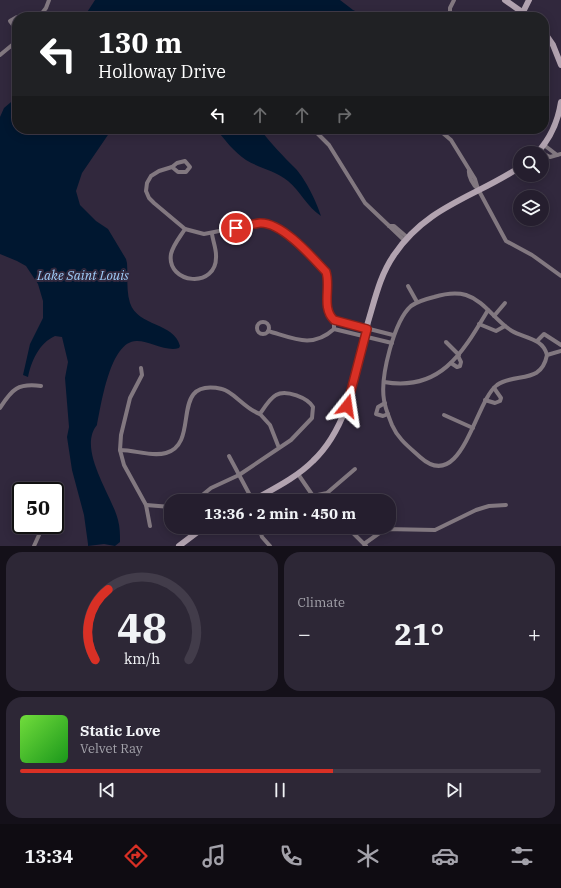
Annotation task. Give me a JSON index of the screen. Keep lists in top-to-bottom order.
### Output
{
  "water": ["Lake Saint Louis"],
  "page": {
    "turn": ["130 m", "Holloway Drive"],
    "limit": "50",
    "trip": "13:36 · 2 min · 450 m",
    "tile": "Climate",
    "heat": ["−", "21°", "+"],
    "song": ["Static Love", "Velvet Ray"],
    "tabs": "13:34",
    "gauge": ["48", "km/h"]
  }
}
